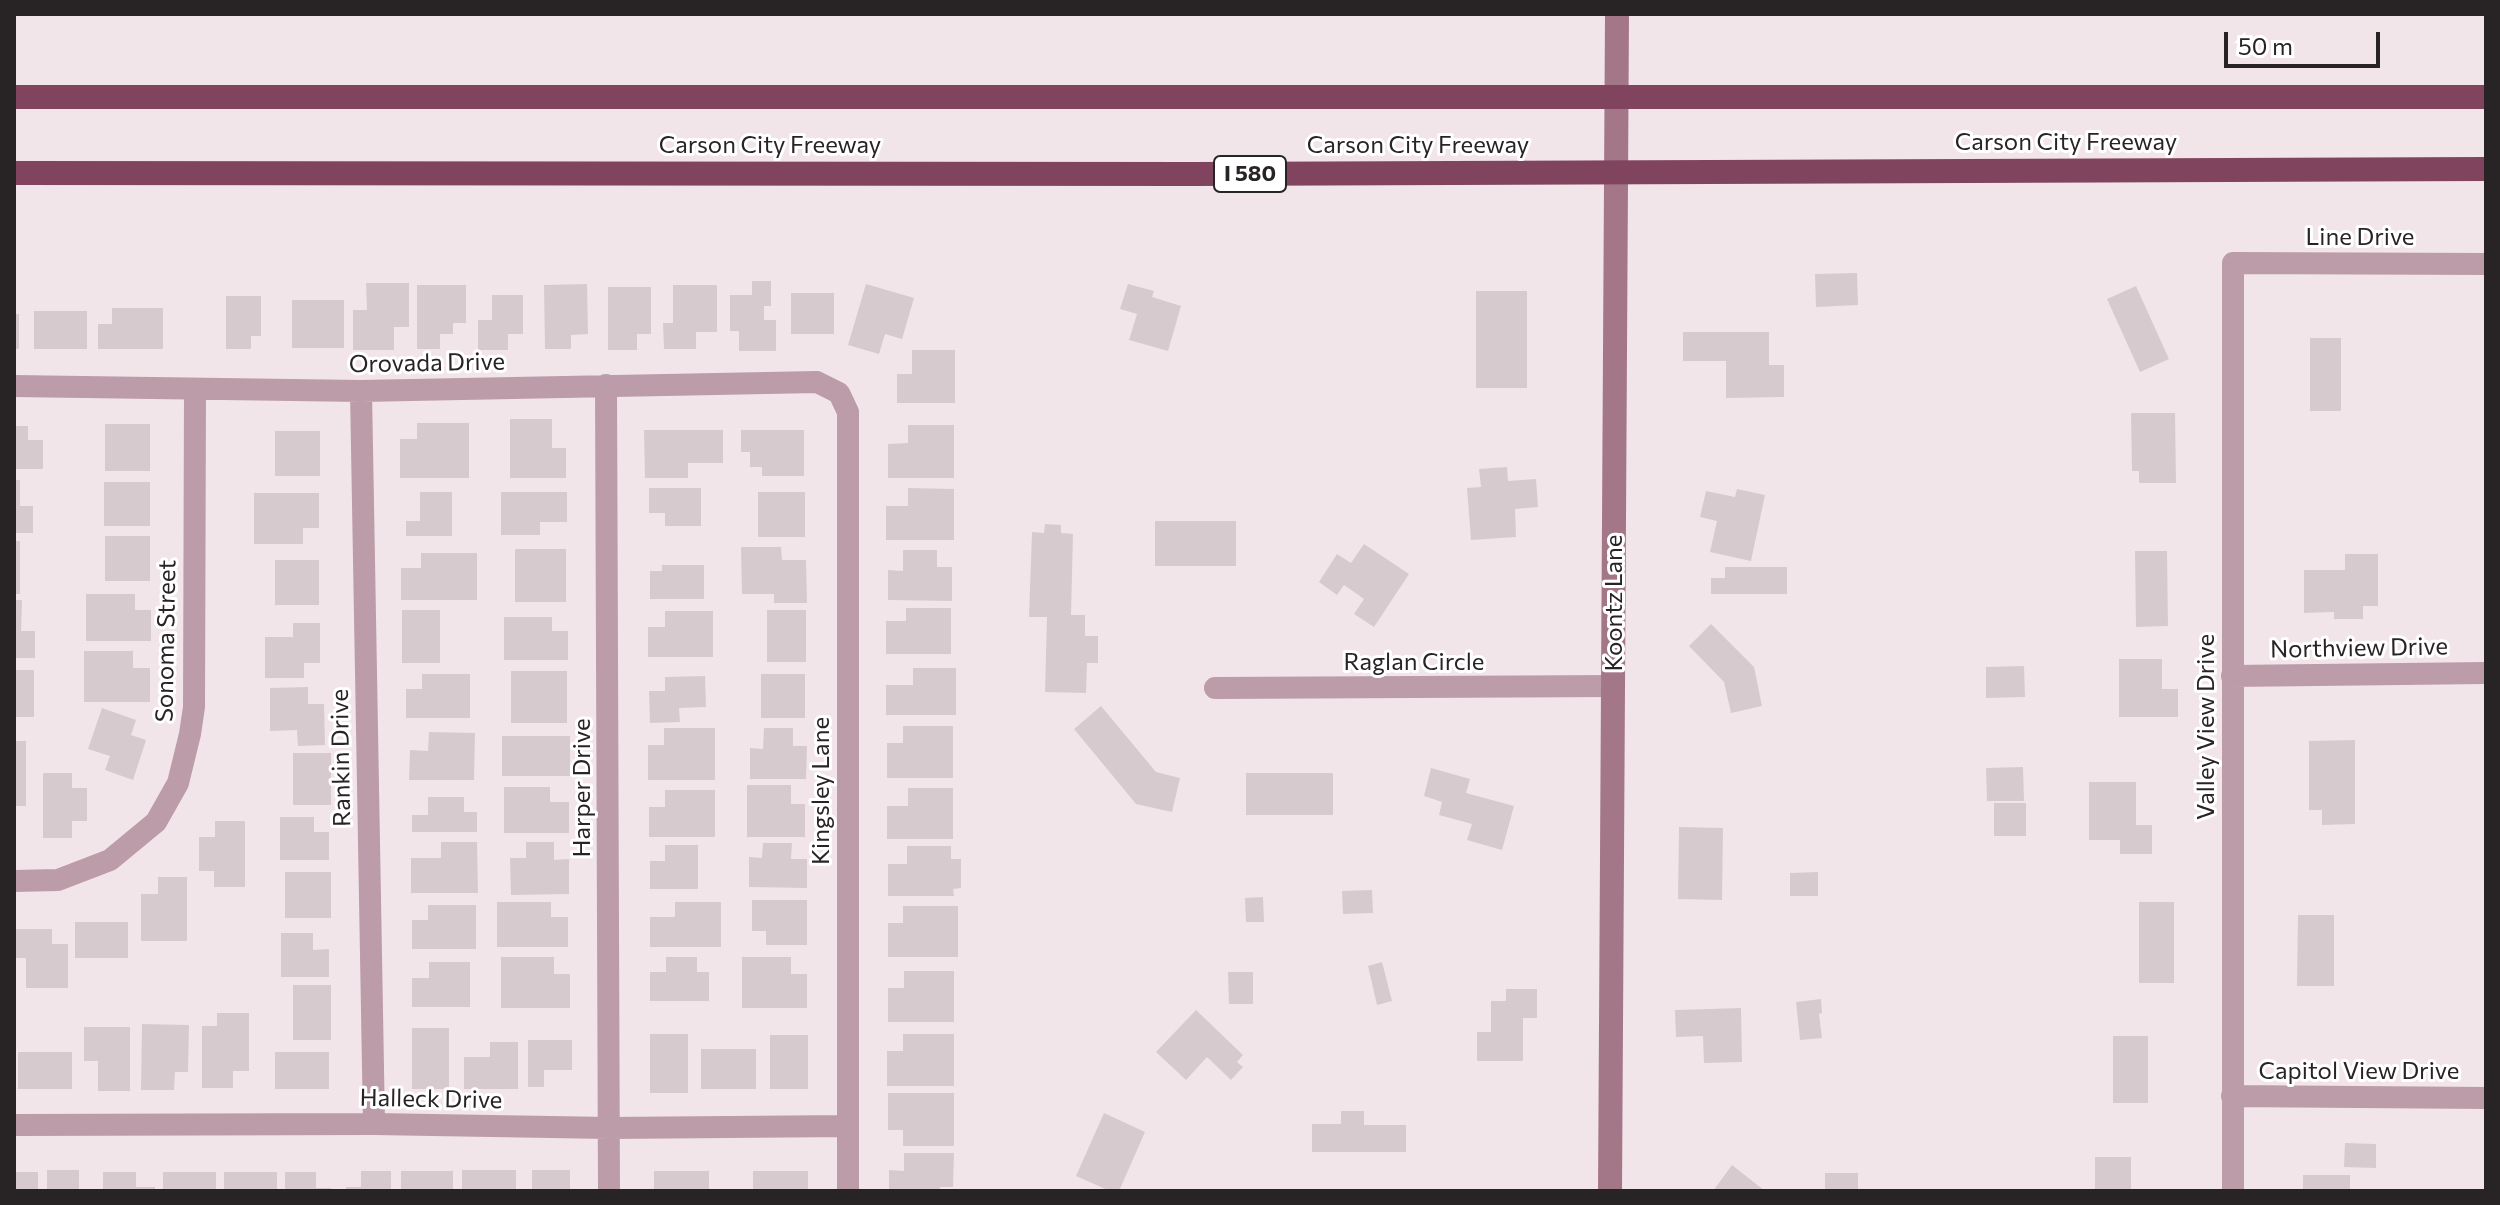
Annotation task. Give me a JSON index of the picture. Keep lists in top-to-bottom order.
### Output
{
  "streets": {
    "highway": ["Carson City Freeway", "I 580"],
    "street": [
      "Line Drive",
      "Orovada Drive",
      "Koontz Lane",
      "Sonoma Street",
      "Northview Drive",
      "Raglan Circle",
      "Valley View Drive",
      "Rankin Drive",
      "Harper Drive",
      "Kingsley Lane",
      "Capitol View Drive",
      "Halleck Drive"
    ]
  },
  "crossings": [
    ["Line Drive", "Valley View Drive"],
    ["Orovada Drive", "Sonoma Street"],
    ["Orovada Drive", "Rankin Drive"],
    ["Orovada Drive", "Harper Drive"],
    ["Orovada Drive", "Kingsley Lane"],
    ["Koontz Lane", "Raglan Circle"],
    ["Northview Drive", "Valley View Drive"],
    ["Valley View Drive", "Capitol View Drive"],
    ["Rankin Drive", "Halleck Drive"],
    ["Harper Drive", "Halleck Drive"],
    ["Kingsley Lane", "Halleck Drive"]
  ],
  "scale_bar": "50 m"
}
